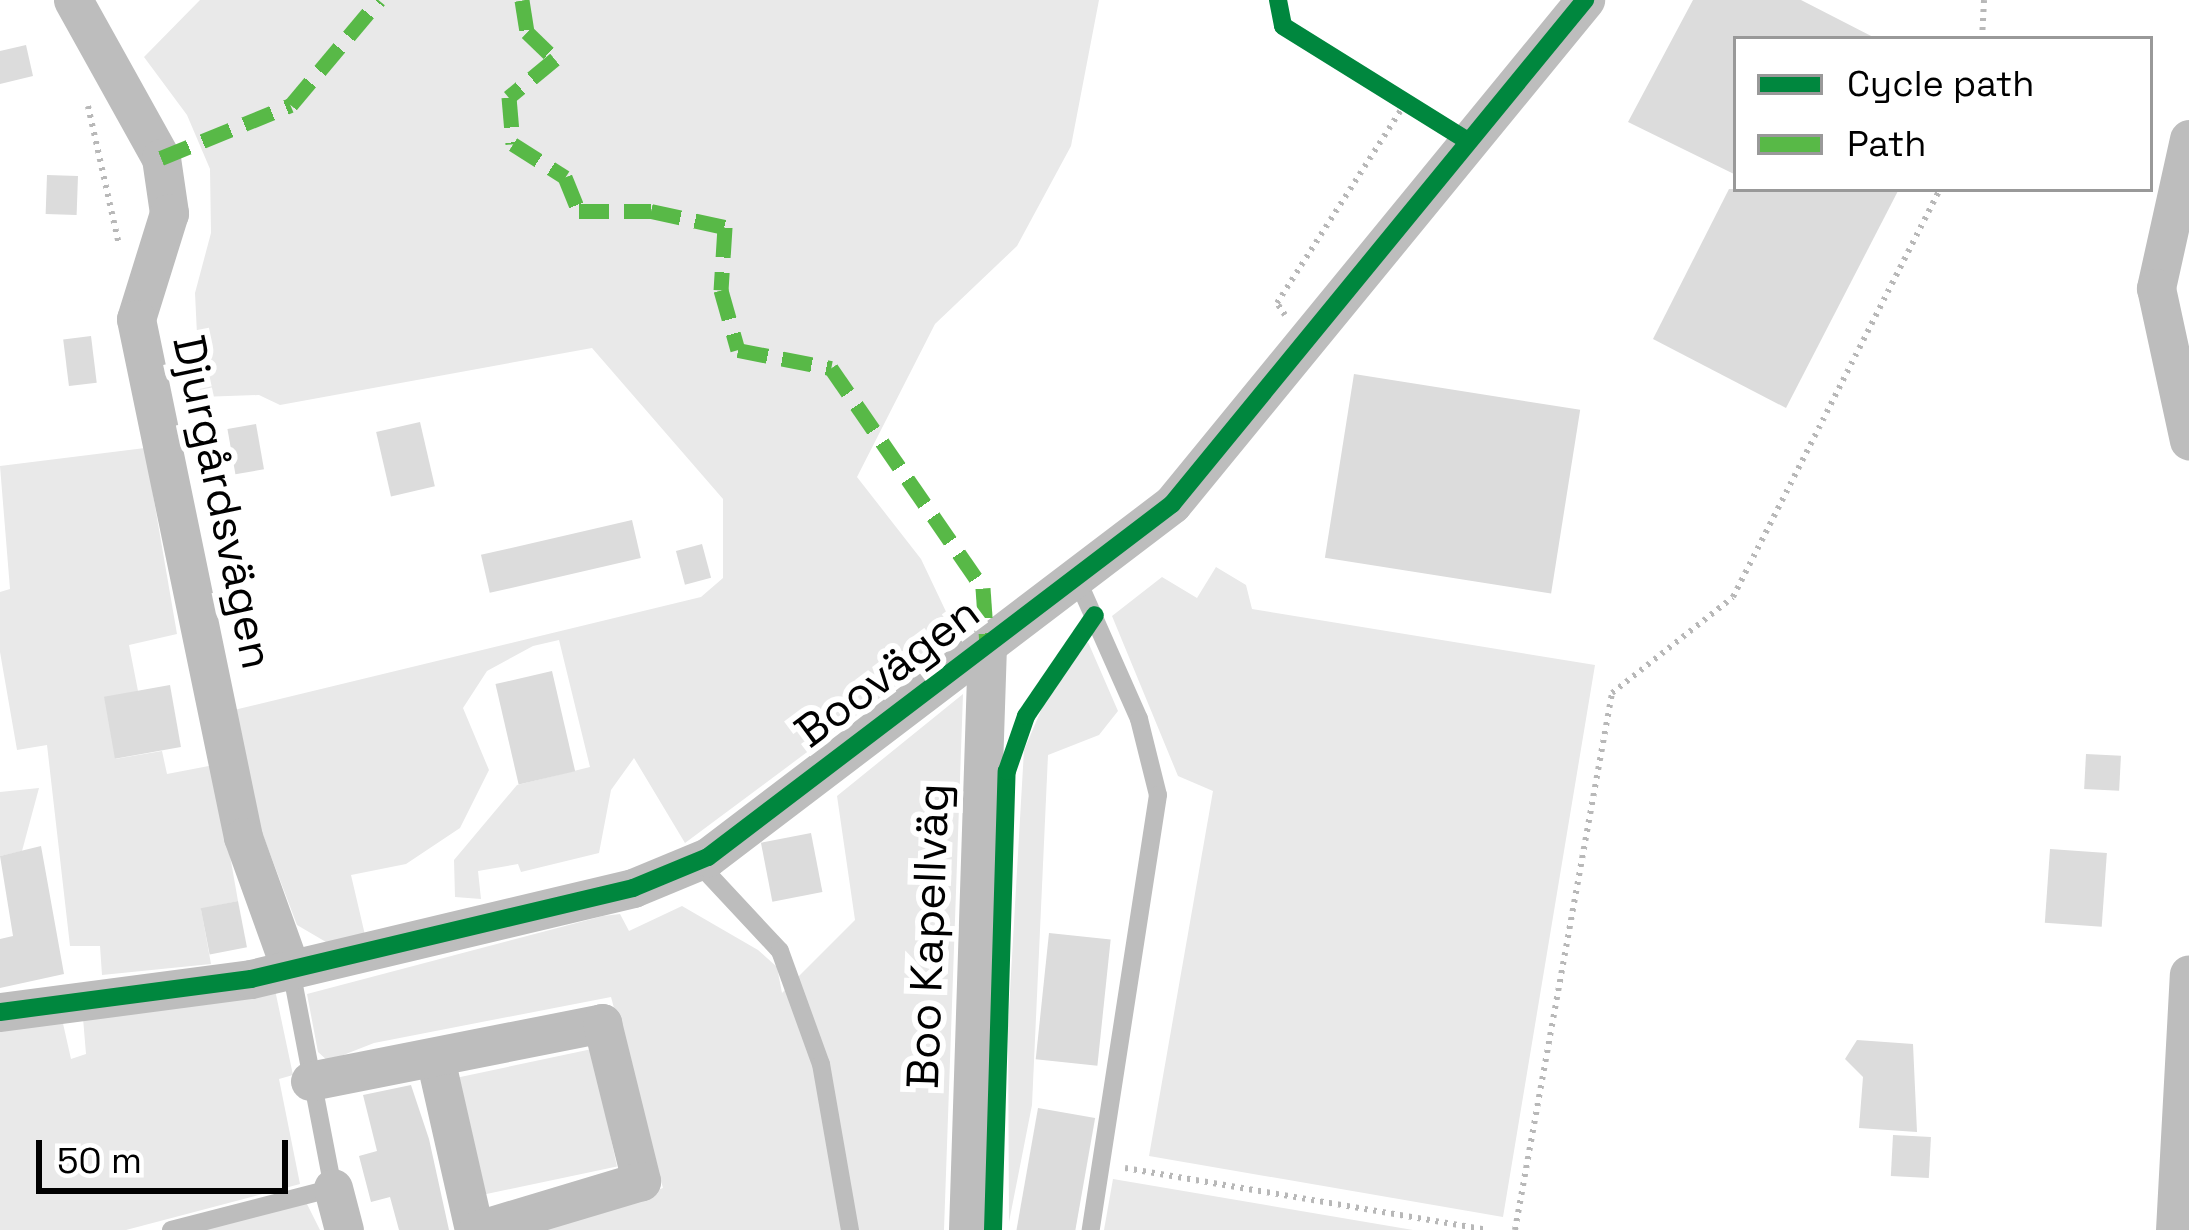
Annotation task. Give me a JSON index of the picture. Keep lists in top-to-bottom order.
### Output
{
  "streets": {
    "street": ["Djurgårdsvägen", "Boovägen", "Boo Kapellväg"]
  },
  "crossings": [
    ["Djurgårdsvägen", "Boovägen"],
    ["Boovägen", "Boo Kapellväg"]
  ],
  "legend": ["Cycle path", "Path"],
  "scale_bar": "50 m"
}
